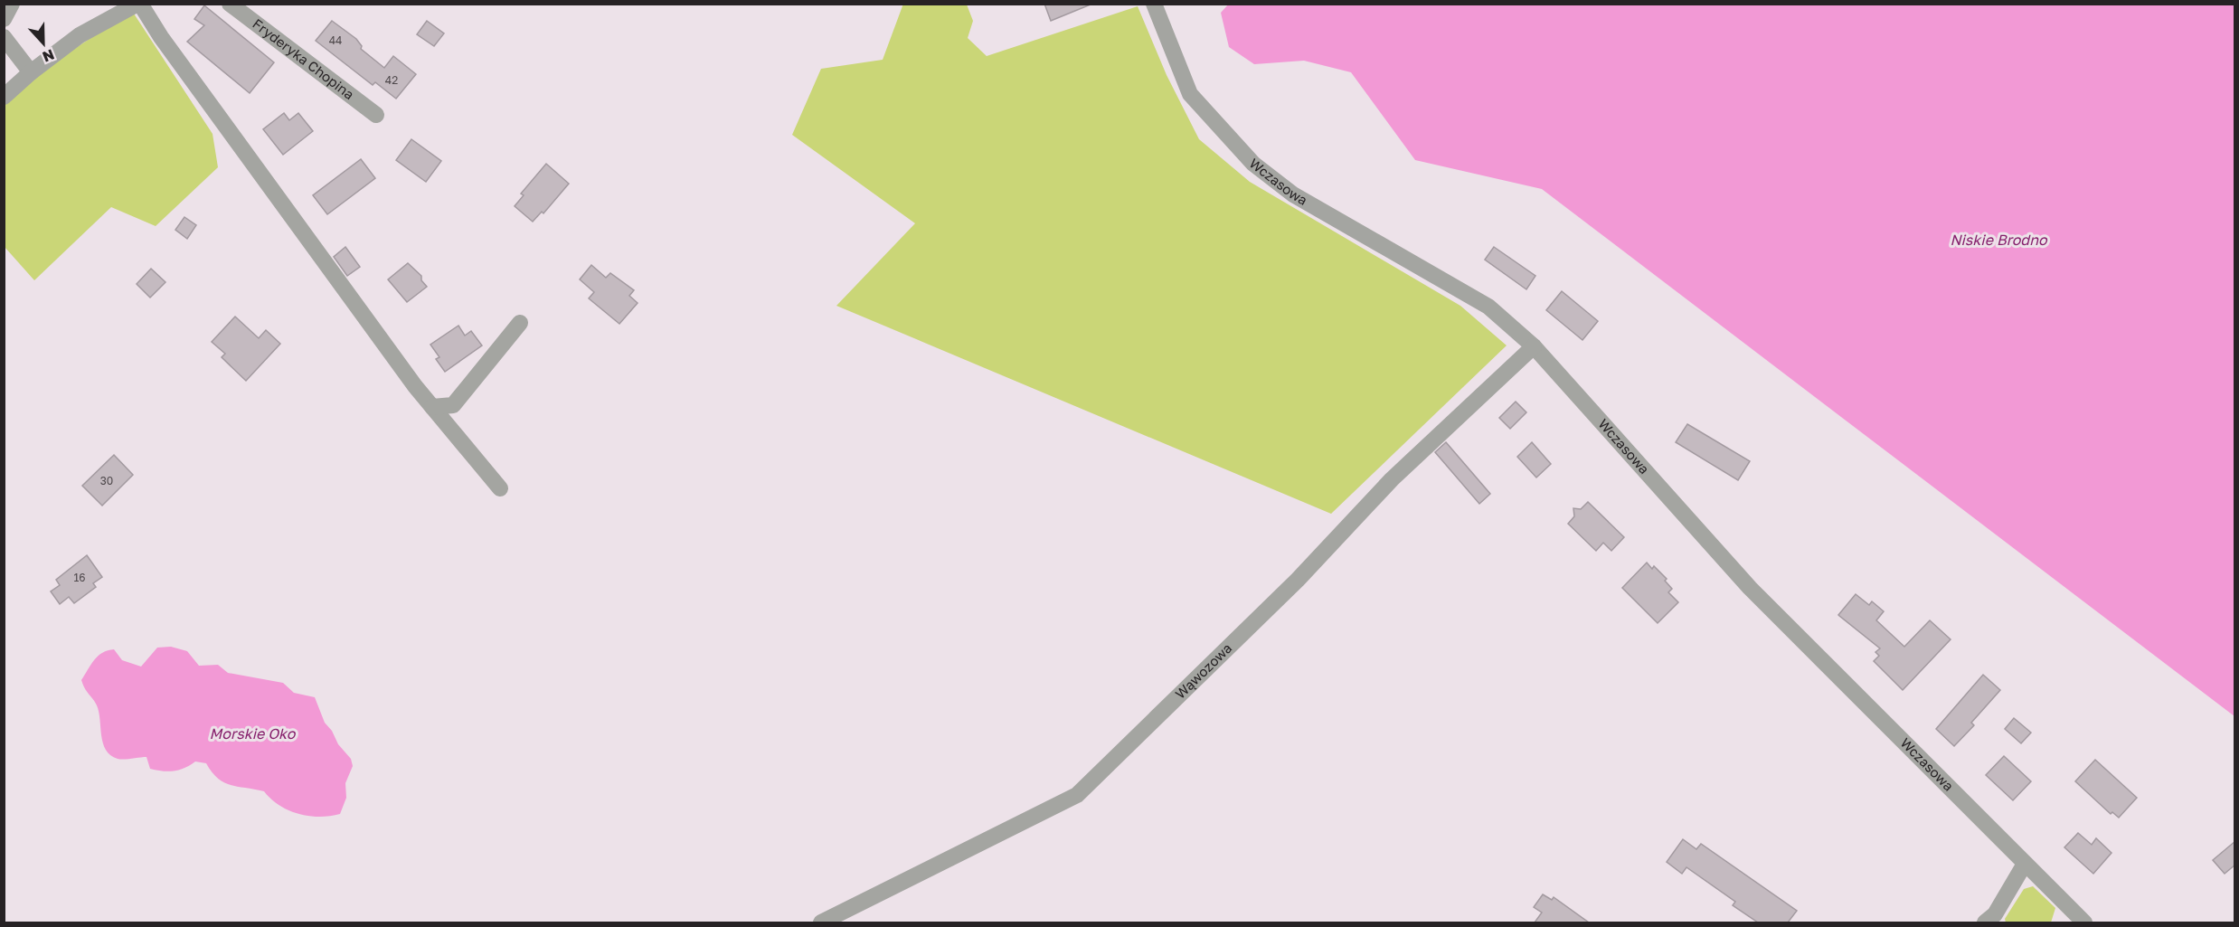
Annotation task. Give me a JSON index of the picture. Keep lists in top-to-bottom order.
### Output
{
  "streets": {
    "street": ["Fryderyka Chopina", "Wczasowa", "Wąwozowa"]
  },
  "crossings": [
    ["Wczasowa", "Wąwozowa"]
  ],
  "water": ["Niskie Brodno", "Morskie Oko"],
  "house_numbers": [
    "44",
    "42",
    "30",
    "16"
  ],
  "north": "bottom"
}
